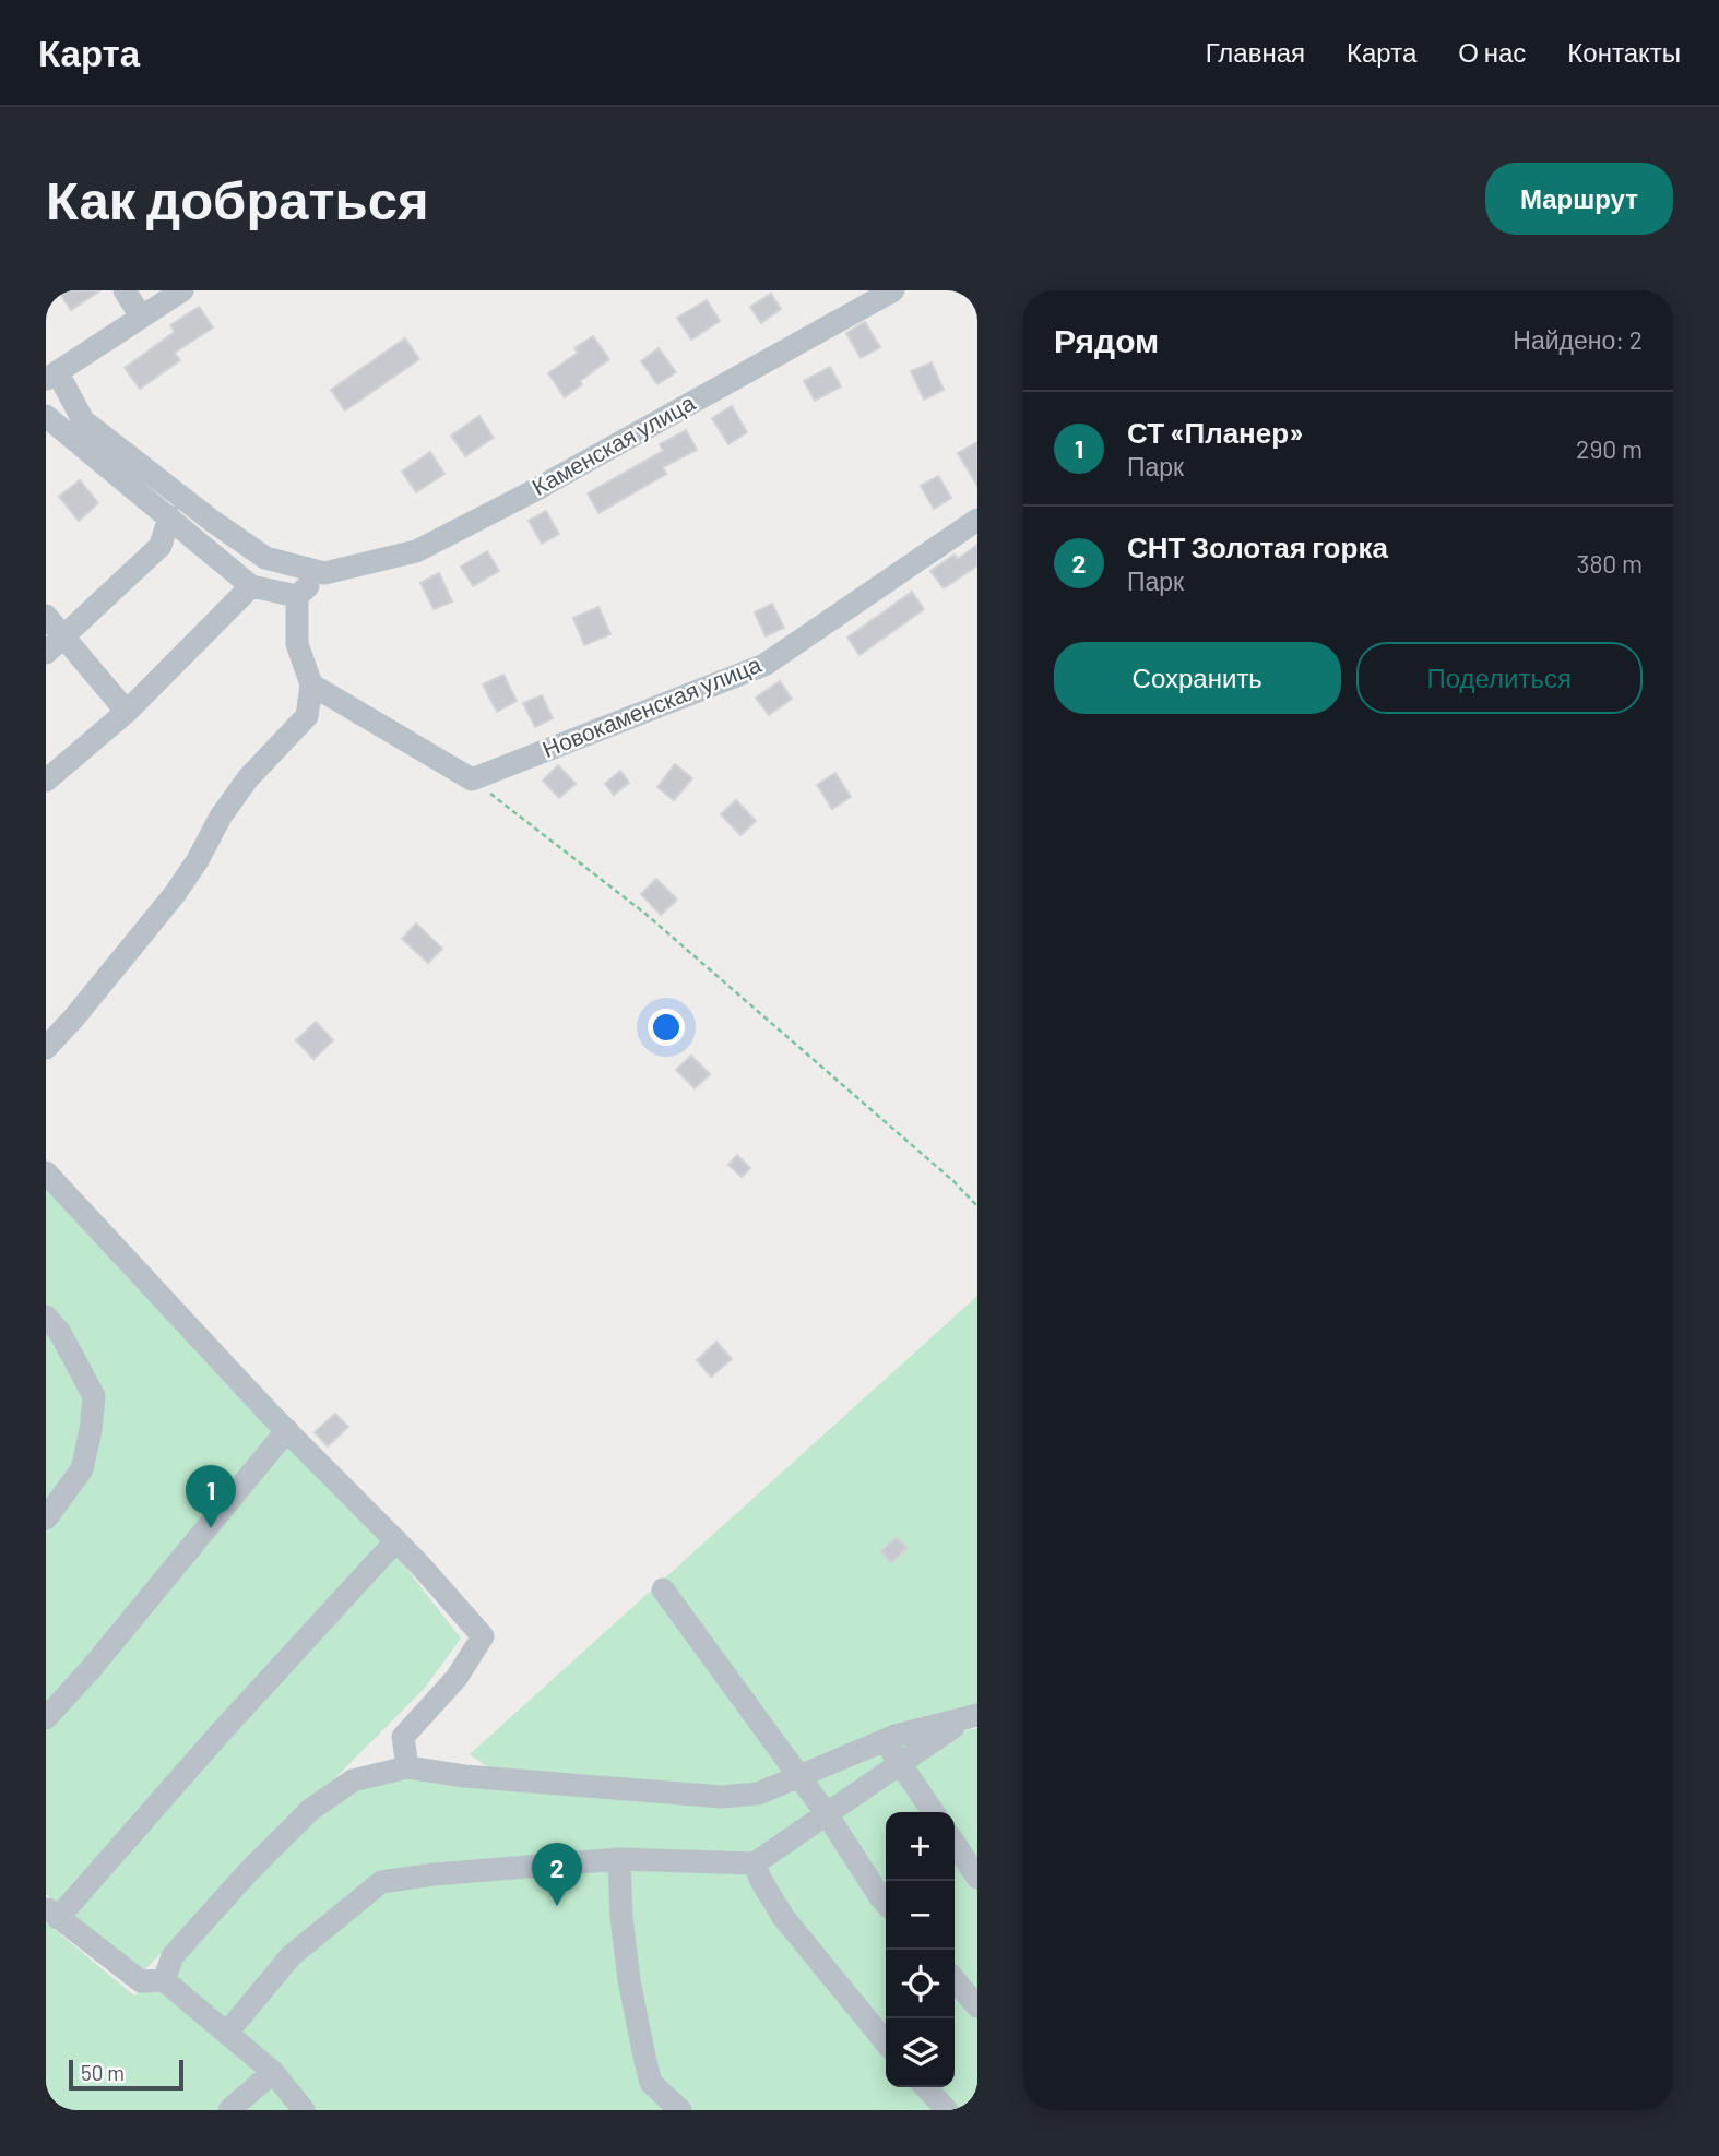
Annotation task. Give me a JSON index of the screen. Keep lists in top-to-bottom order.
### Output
{
  "streets": {
    "street": ["Каменская улица", "Новокаменская улица"]
  },
  "scale_bar": "50 m",
  "page": {
    "header": "Карта",
    "nav": [
      "Главная",
      "Карта",
      "О нас",
      "Контакты"
    ],
    "buttons": [
      "Маршрут",
      ["Сохранить", "Поделиться"]
    ],
    "title": "Как добраться",
    "heading": ["Рядом", "Найдено: 2"],
    "list": [
      {
        "mark": "1",
        "name": "СТ «Планер»",
        "note": "Парк",
        "value": "290 m"
      },
      {
        "mark": "2",
        "name": "СНТ Золотая горка",
        "note": "Парк",
        "value": "380 m"
      }
    ],
    "pins": ["1", "2"],
    "map_buttons": ["+", "−"],
    "scale": "50 m"
  }
}
